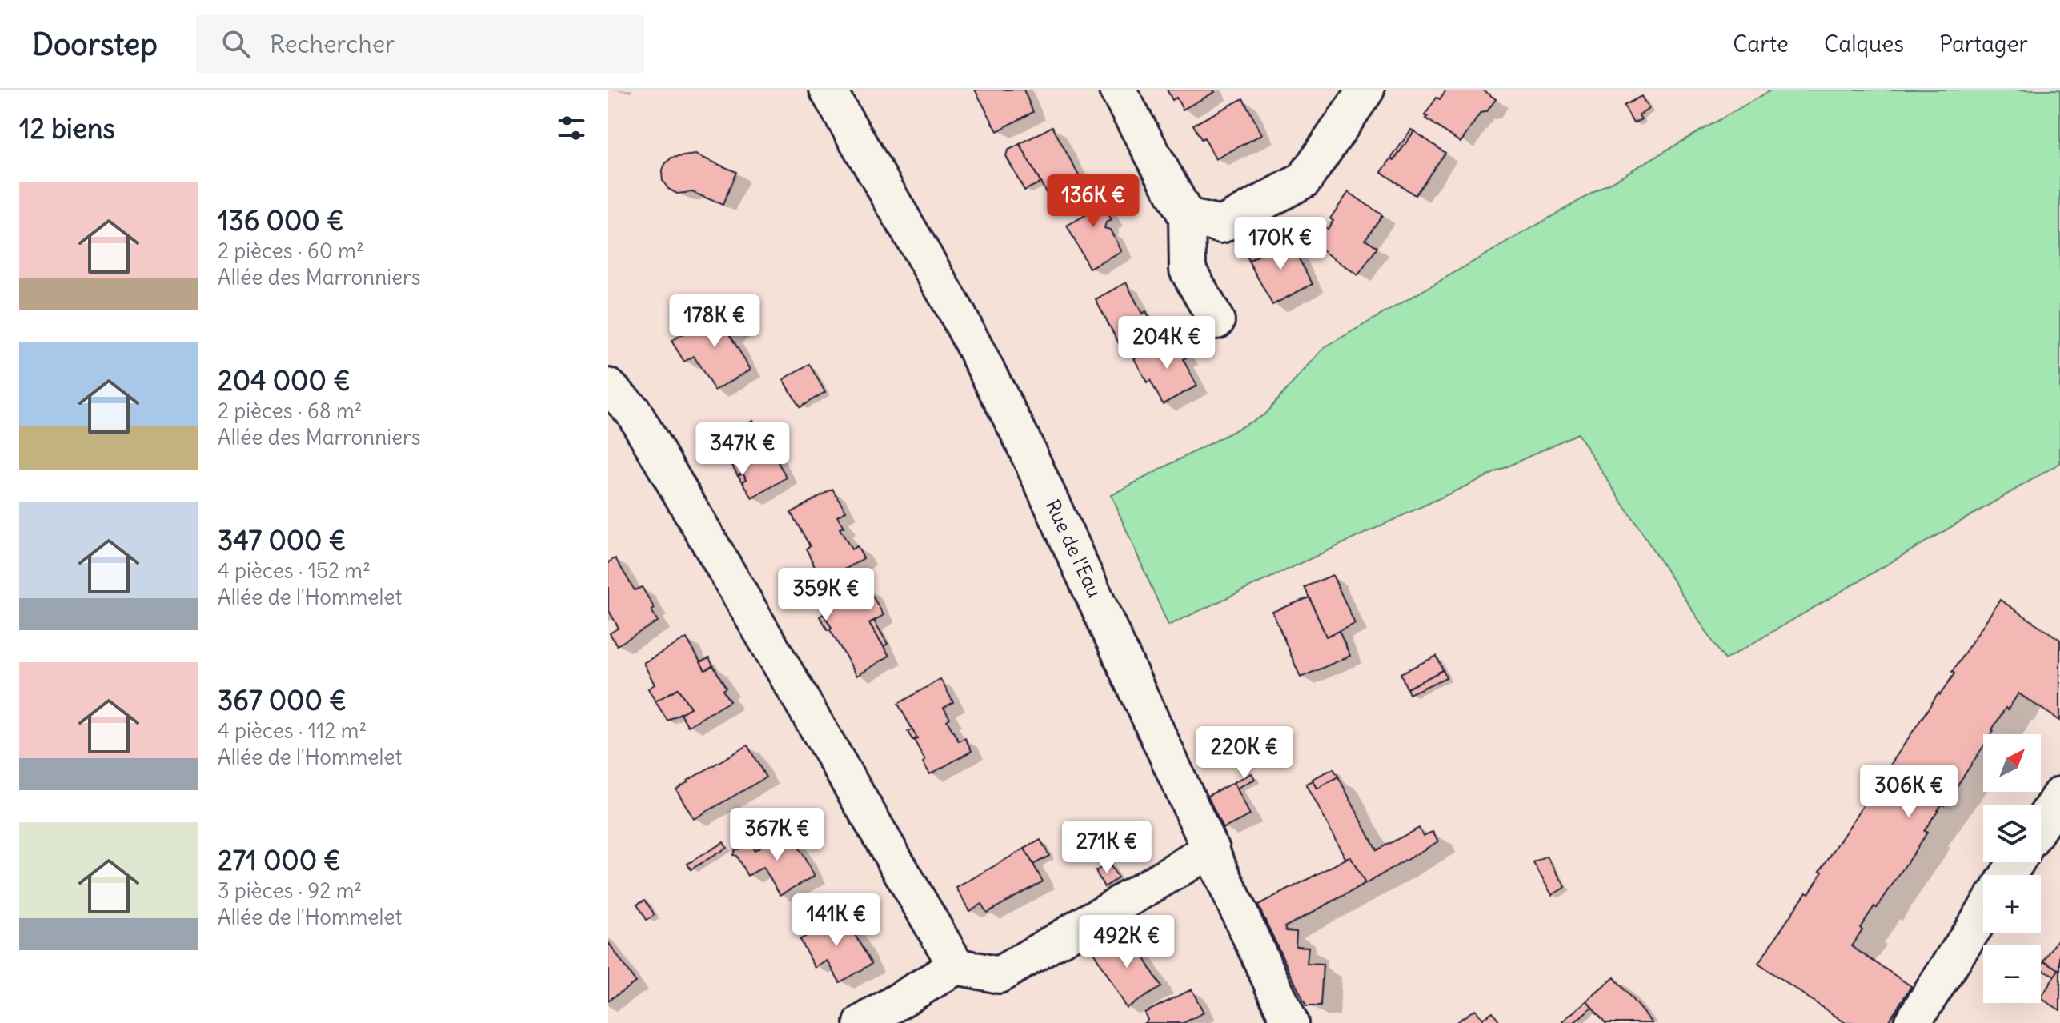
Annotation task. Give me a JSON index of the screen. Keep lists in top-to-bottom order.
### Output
{
  "streets": {
    "street": ["Rue de l'Eau"]
  },
  "north": "top right",
  "page": {
    "header": "Doorstep",
    "search": "Rechercher",
    "nav": ["Carte", "Calques", "Partager"],
    "heading": "12 biens",
    "list": [
      {
        "name": "136 000 €",
        "note": "2 pièces · 60 m² · Allée des Marronniers"
      },
      {
        "name": "204 000 €",
        "note": "2 pièces · 68 m² · Allée des Marronniers"
      },
      {
        "name": "347 000 €",
        "note": "4 pièces · 152 m² · Allée de l'Hommelet"
      },
      {
        "name": "367 000 €",
        "note": "4 pièces · 112 m² · Allée de l'Hommelet"
      },
      {
        "name": "271 000 €",
        "note": "3 pièces · 92 m² · Allée de l'Hommelet"
      }
    ],
    "price": [
      "136K €",
      "170K €",
      "178K €",
      "204K €",
      "347K €",
      "359K €",
      "220K €",
      "306K €",
      "367K €",
      "271K €",
      "141K €",
      "492K €"
    ],
    "map_buttons": ["+", "−"]
  }
}
